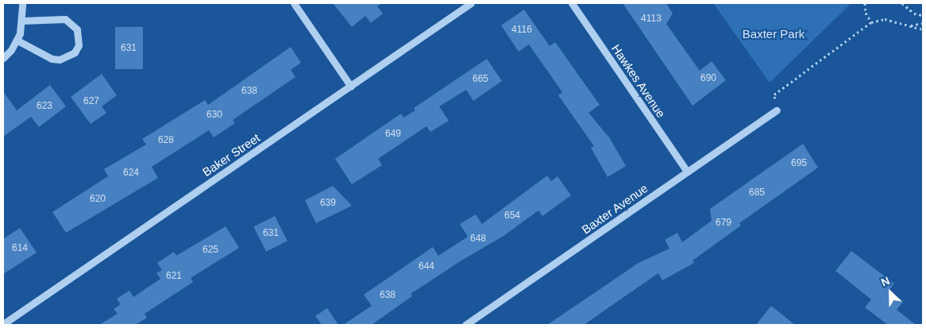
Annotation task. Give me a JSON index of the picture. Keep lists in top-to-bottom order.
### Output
{
  "streets": {
    "street": ["Hawkes Avenue", "Baker Street", "Baxter Avenue"]
  },
  "crossings": [
    ["Hawkes Avenue", "Baxter Avenue"]
  ],
  "parks": ["Baxter Park"],
  "house_numbers": [
    "4113",
    "4116",
    "631",
    "690",
    "665",
    "638",
    "627",
    "623",
    "630",
    "649",
    "628",
    "695",
    "624",
    "685",
    "620",
    "639",
    "654",
    "679",
    "631",
    "648",
    "614",
    "625",
    "644",
    "621",
    "638"
  ],
  "north": "top left"
}
